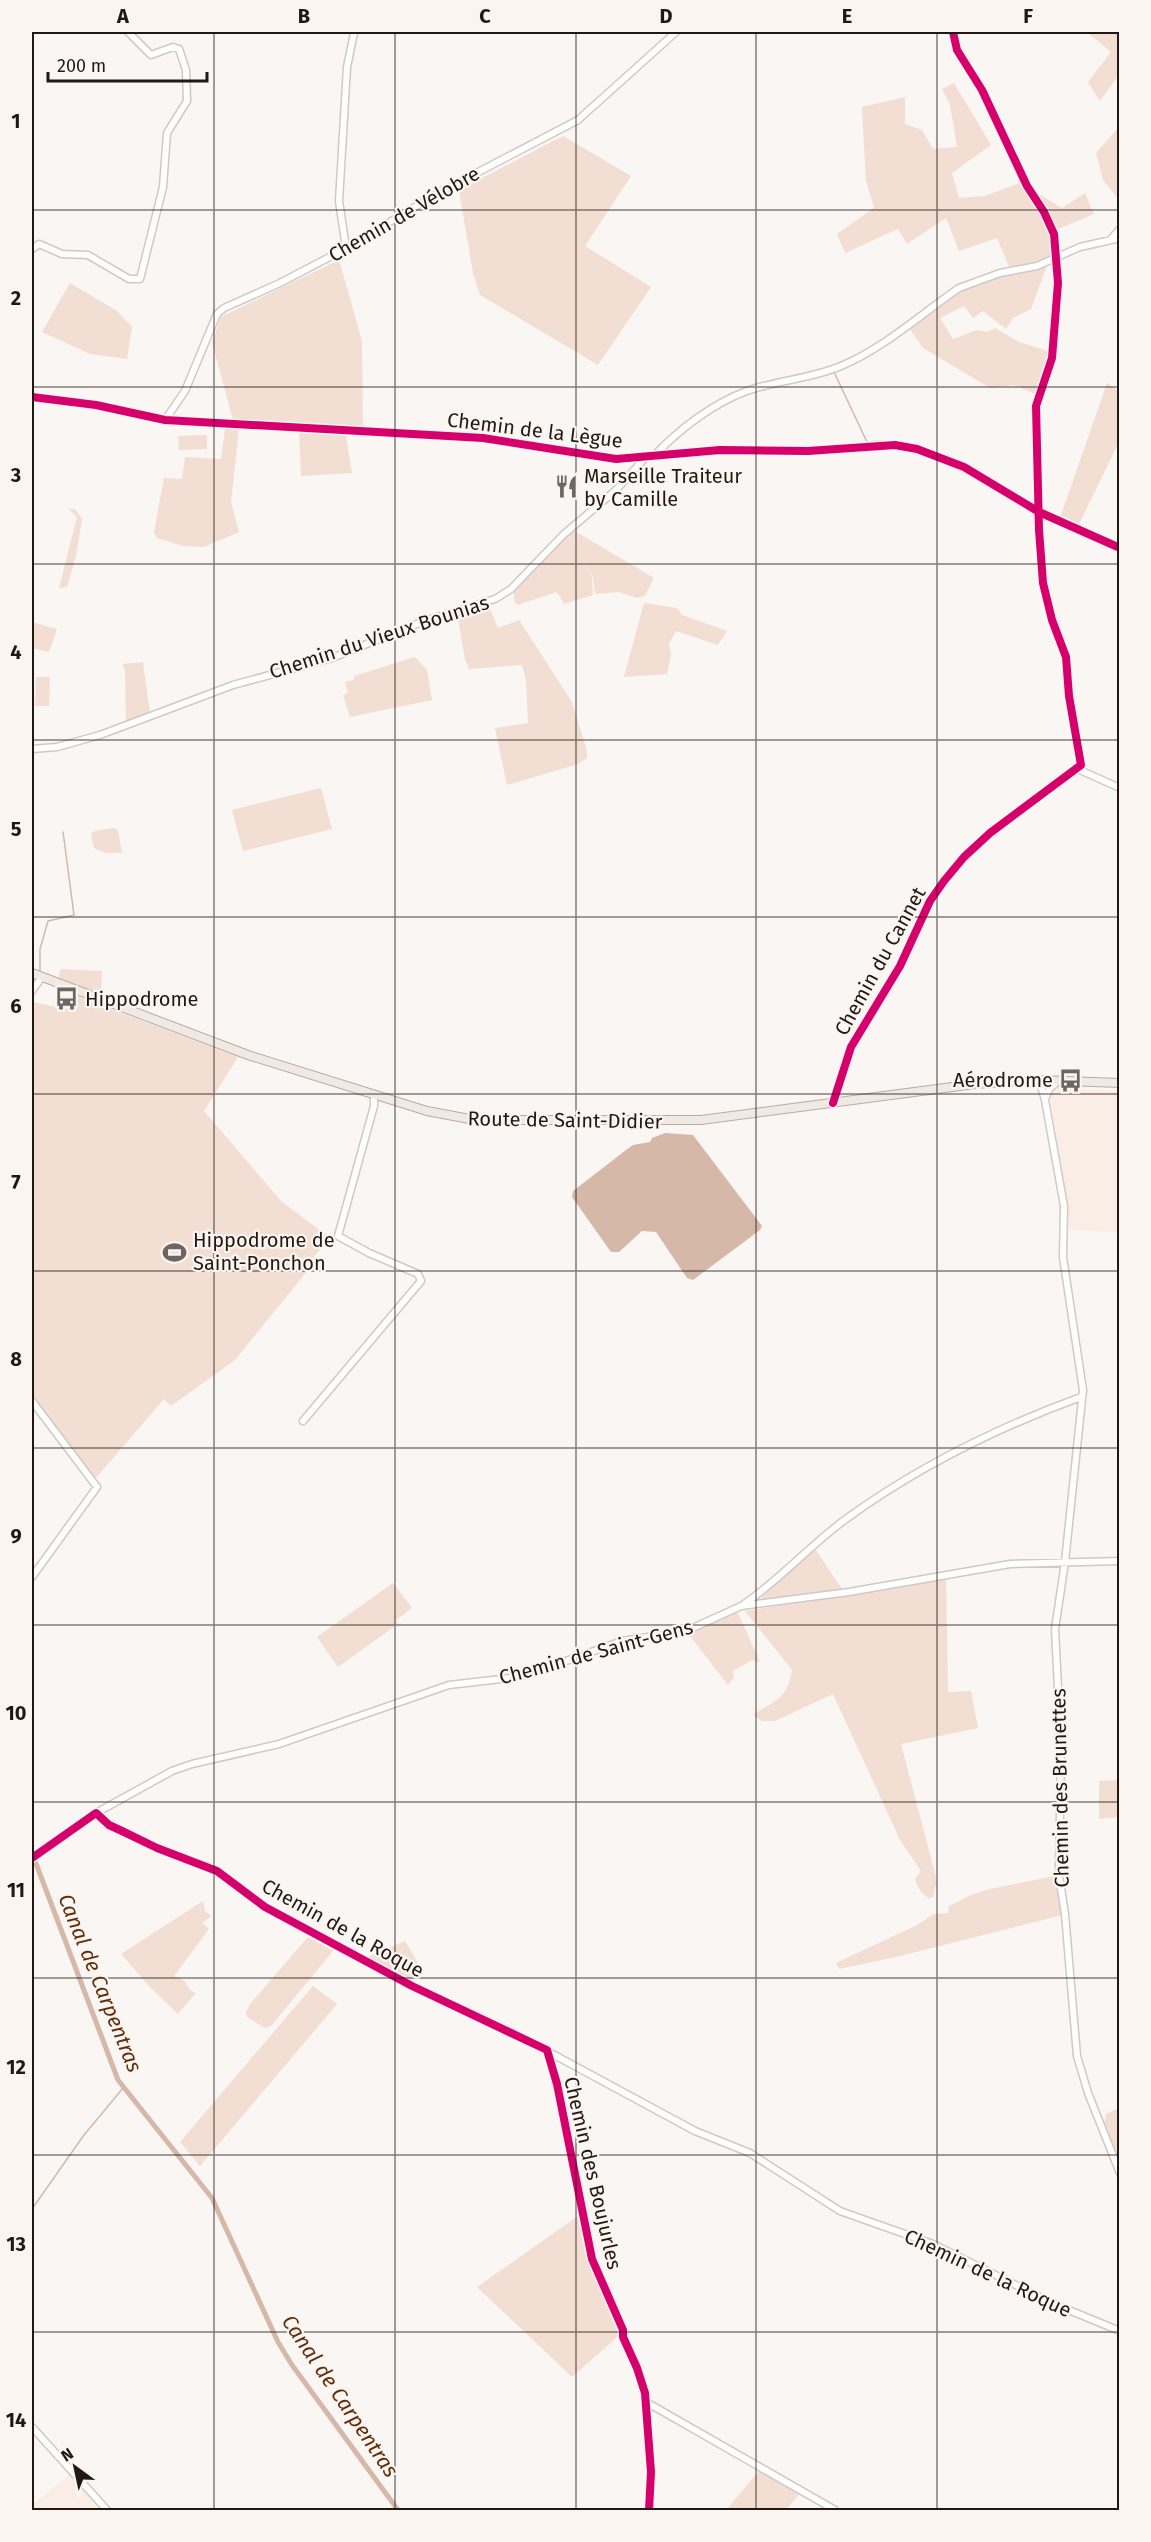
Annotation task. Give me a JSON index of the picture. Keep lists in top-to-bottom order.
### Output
{
  "streets": {
    "main road": ["Route de Saint-Didier"],
    "street": [
      "Chemin de Vélobre",
      "Chemin de la Lègue",
      "Chemin du Vieux Bounias",
      "Chemin du Cannet",
      "Chemin de Saint-Gens",
      "Chemin des Brunettes",
      "Chemin de la Roque",
      "Chemin des Boujurles"
    ]
  },
  "crossings": [
    ["Chemin de Vélobre", "Chemin de la Lègue"],
    ["Chemin de la Lègue", "Chemin du Vieux Bounias"],
    ["Chemin de la Lègue", "Chemin du Cannet"],
    ["Chemin du Vieux Bounias", "Chemin du Cannet"],
    ["Chemin du Cannet", "Route de Saint-Didier"],
    ["Route de Saint-Didier", "Chemin des Brunettes"],
    ["Chemin de Saint-Gens", "Chemin des Brunettes"],
    ["Chemin de Saint-Gens", "Chemin de la Roque"],
    ["Chemin de la Roque", "Chemin des Boujurles"]
  ],
  "water": ["Canal de Carpentras"],
  "places": {
    "restaurant": ["Marseille Traiteur by Camille"],
    "bus stop": ["Hippodrome", "Aérodrome"],
    "sports": ["Hippodrome de Saint-Ponchon"]
  },
  "scale_bar": "200 m",
  "north": "top left",
  "grid": {
    "columns": [
      "A",
      "B",
      "C",
      "D",
      "E",
      "F"
    ],
    "rows": [
      "1",
      "2",
      "3",
      "4",
      "5",
      "6",
      "7",
      "8",
      "9",
      "10",
      "11",
      "12",
      "13",
      "14"
    ]
  }
}
